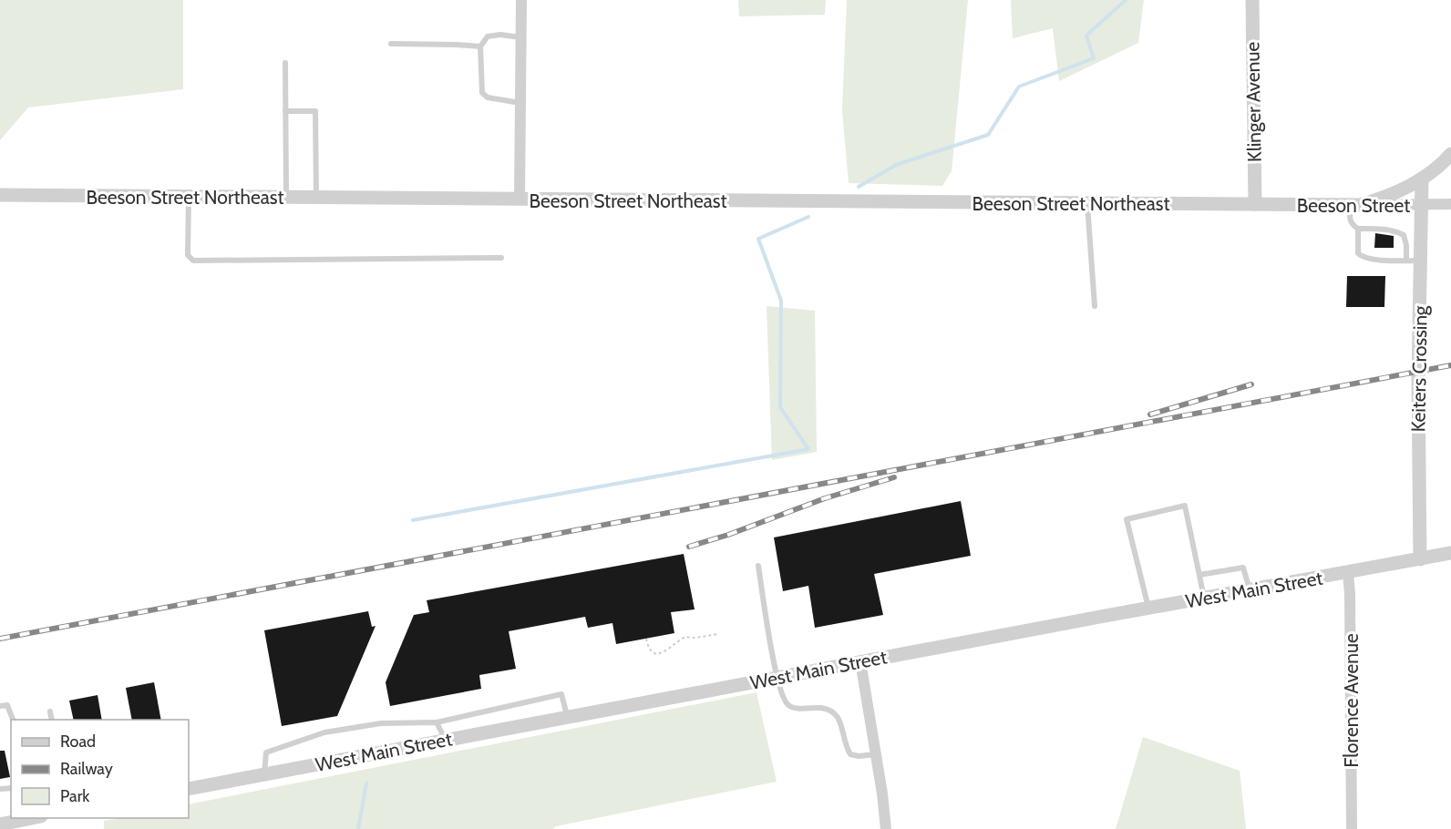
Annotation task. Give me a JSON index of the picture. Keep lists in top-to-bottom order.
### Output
{
  "streets": {
    "street": [
      "Klinger Avenue",
      "Beeson Street Northeast",
      "Beeson Street",
      "Keiters Crossing",
      "West Main Street",
      "Florence Avenue"
    ]
  },
  "crossings": [
    ["Klinger Avenue", "Beeson Street Northeast"],
    ["Klinger Avenue", "Beeson Street"],
    ["Beeson Street Northeast", "Beeson Street"],
    ["Beeson Street", "Keiters Crossing"],
    ["Keiters Crossing", "West Main Street"],
    ["West Main Street", "Florence Avenue"]
  ],
  "legend": ["Road", "Railway", "Park"]
}
